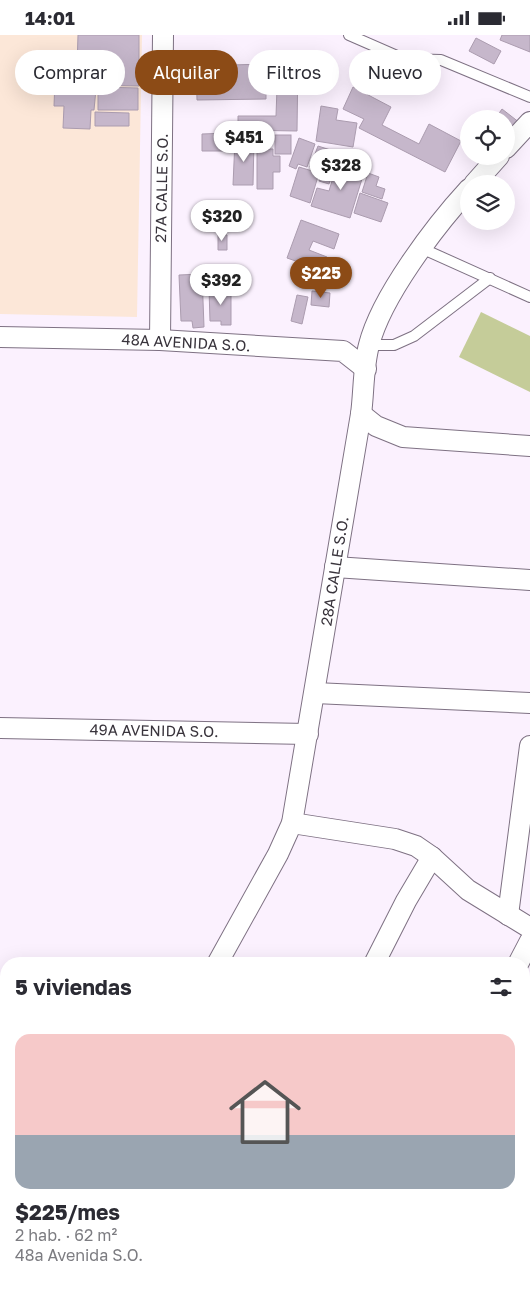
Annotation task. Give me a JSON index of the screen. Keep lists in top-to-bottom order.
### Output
{
  "streets": {
    "street": [
      "27A CALLE S.O.",
      "48A AVENIDA S.O.",
      "28A CALLE S.O.",
      "49A AVENIDA S.O."
    ]
  },
  "crossings": [
    ["27A CALLE S.O.", "48A AVENIDA S.O."],
    ["48A AVENIDA S.O.", "28A CALLE S.O."],
    ["28A CALLE S.O.", "49A AVENIDA S.O."]
  ],
  "page": {
    "status": "14:01",
    "chip": [
      "Comprar",
      "Alquilar",
      "Filtros",
      "Nuevo"
    ],
    "price": [
      "$451",
      "$328",
      "$320",
      "$225",
      "$392"
    ],
    "heading": "5 viviendas",
    "list": [
      {
        "name": "$225/mes",
        "note": "2 hab. · 62 m² · 48a Avenida S.O."
      }
    ]
  }
}
